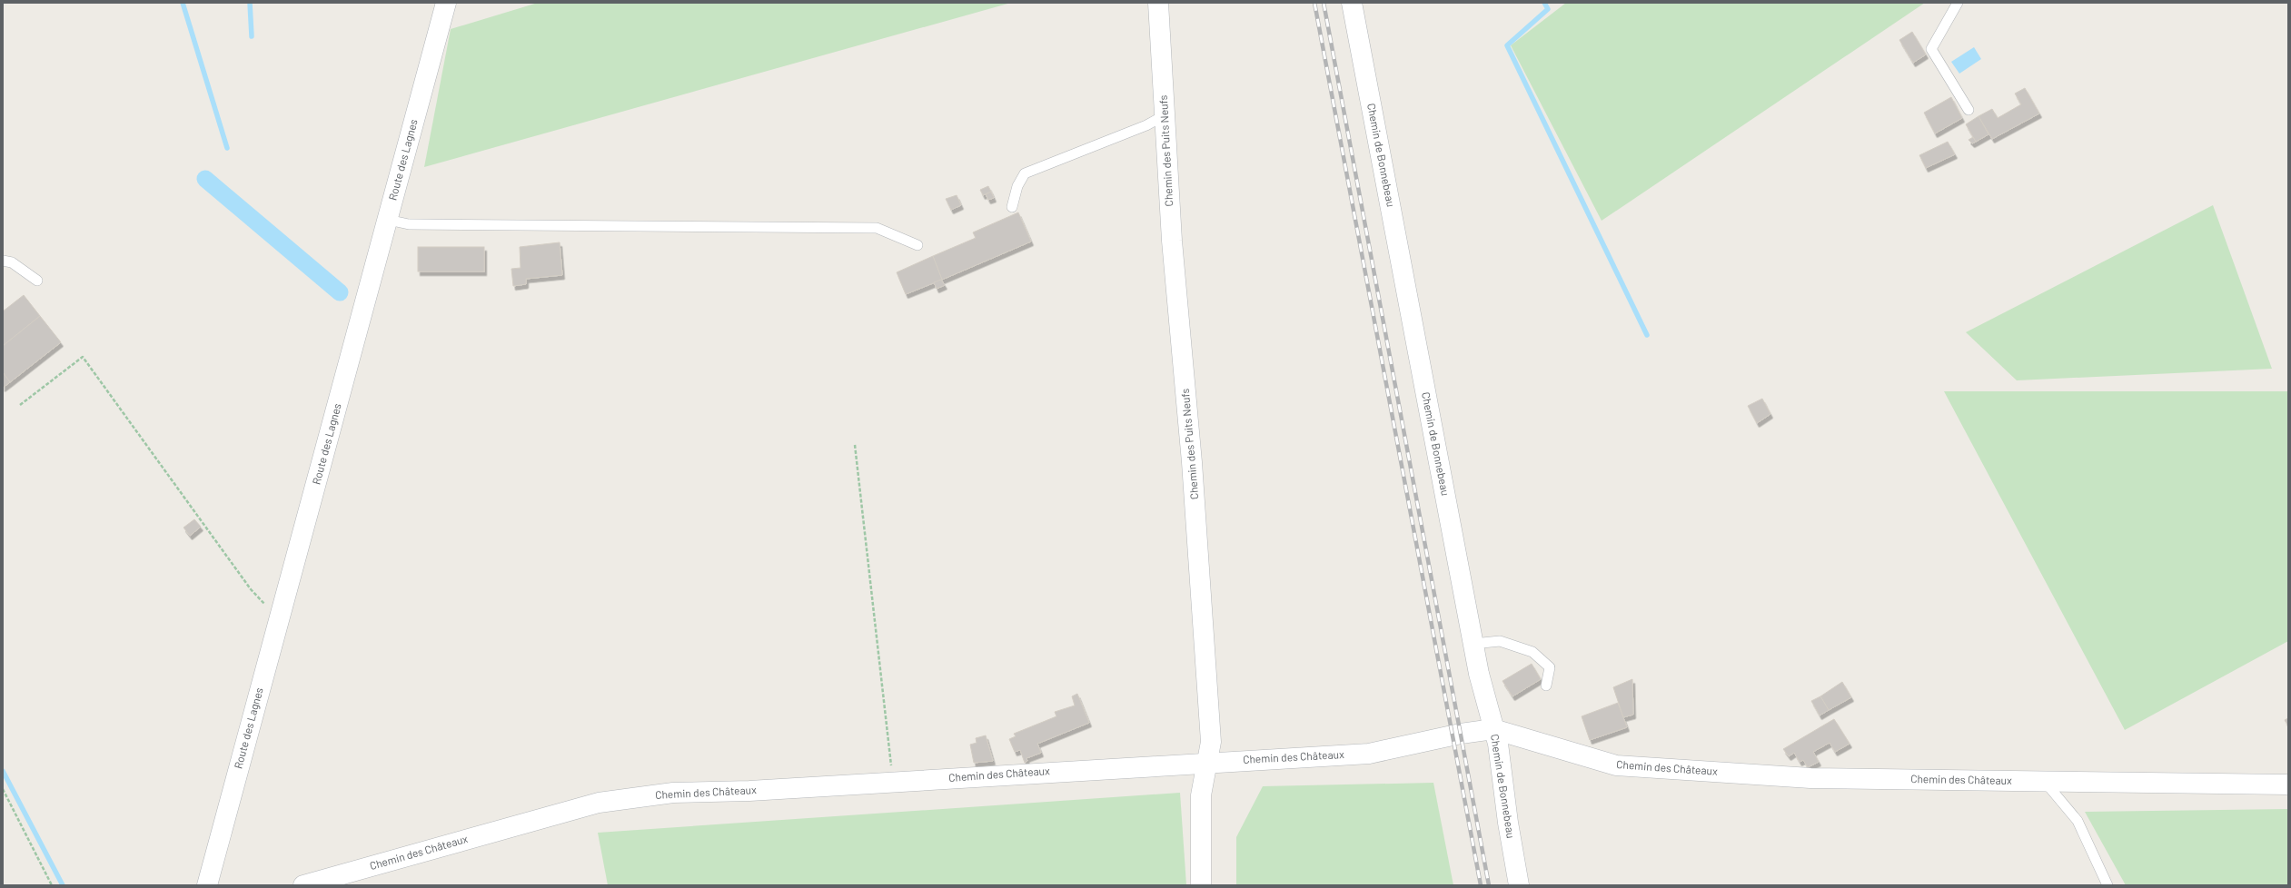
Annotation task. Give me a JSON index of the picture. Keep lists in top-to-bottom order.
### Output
{
  "streets": {
    "street": [
      "Chemin des Puits Neufs",
      "Chemin de Bonnebeau",
      "Route des Lagnes",
      "Chemin des Châteaux"
    ]
  },
  "crossings": [
    ["Chemin des Puits Neufs", "Chemin des Châteaux"],
    ["Chemin de Bonnebeau", "Chemin des Châteaux"]
  ]
}
